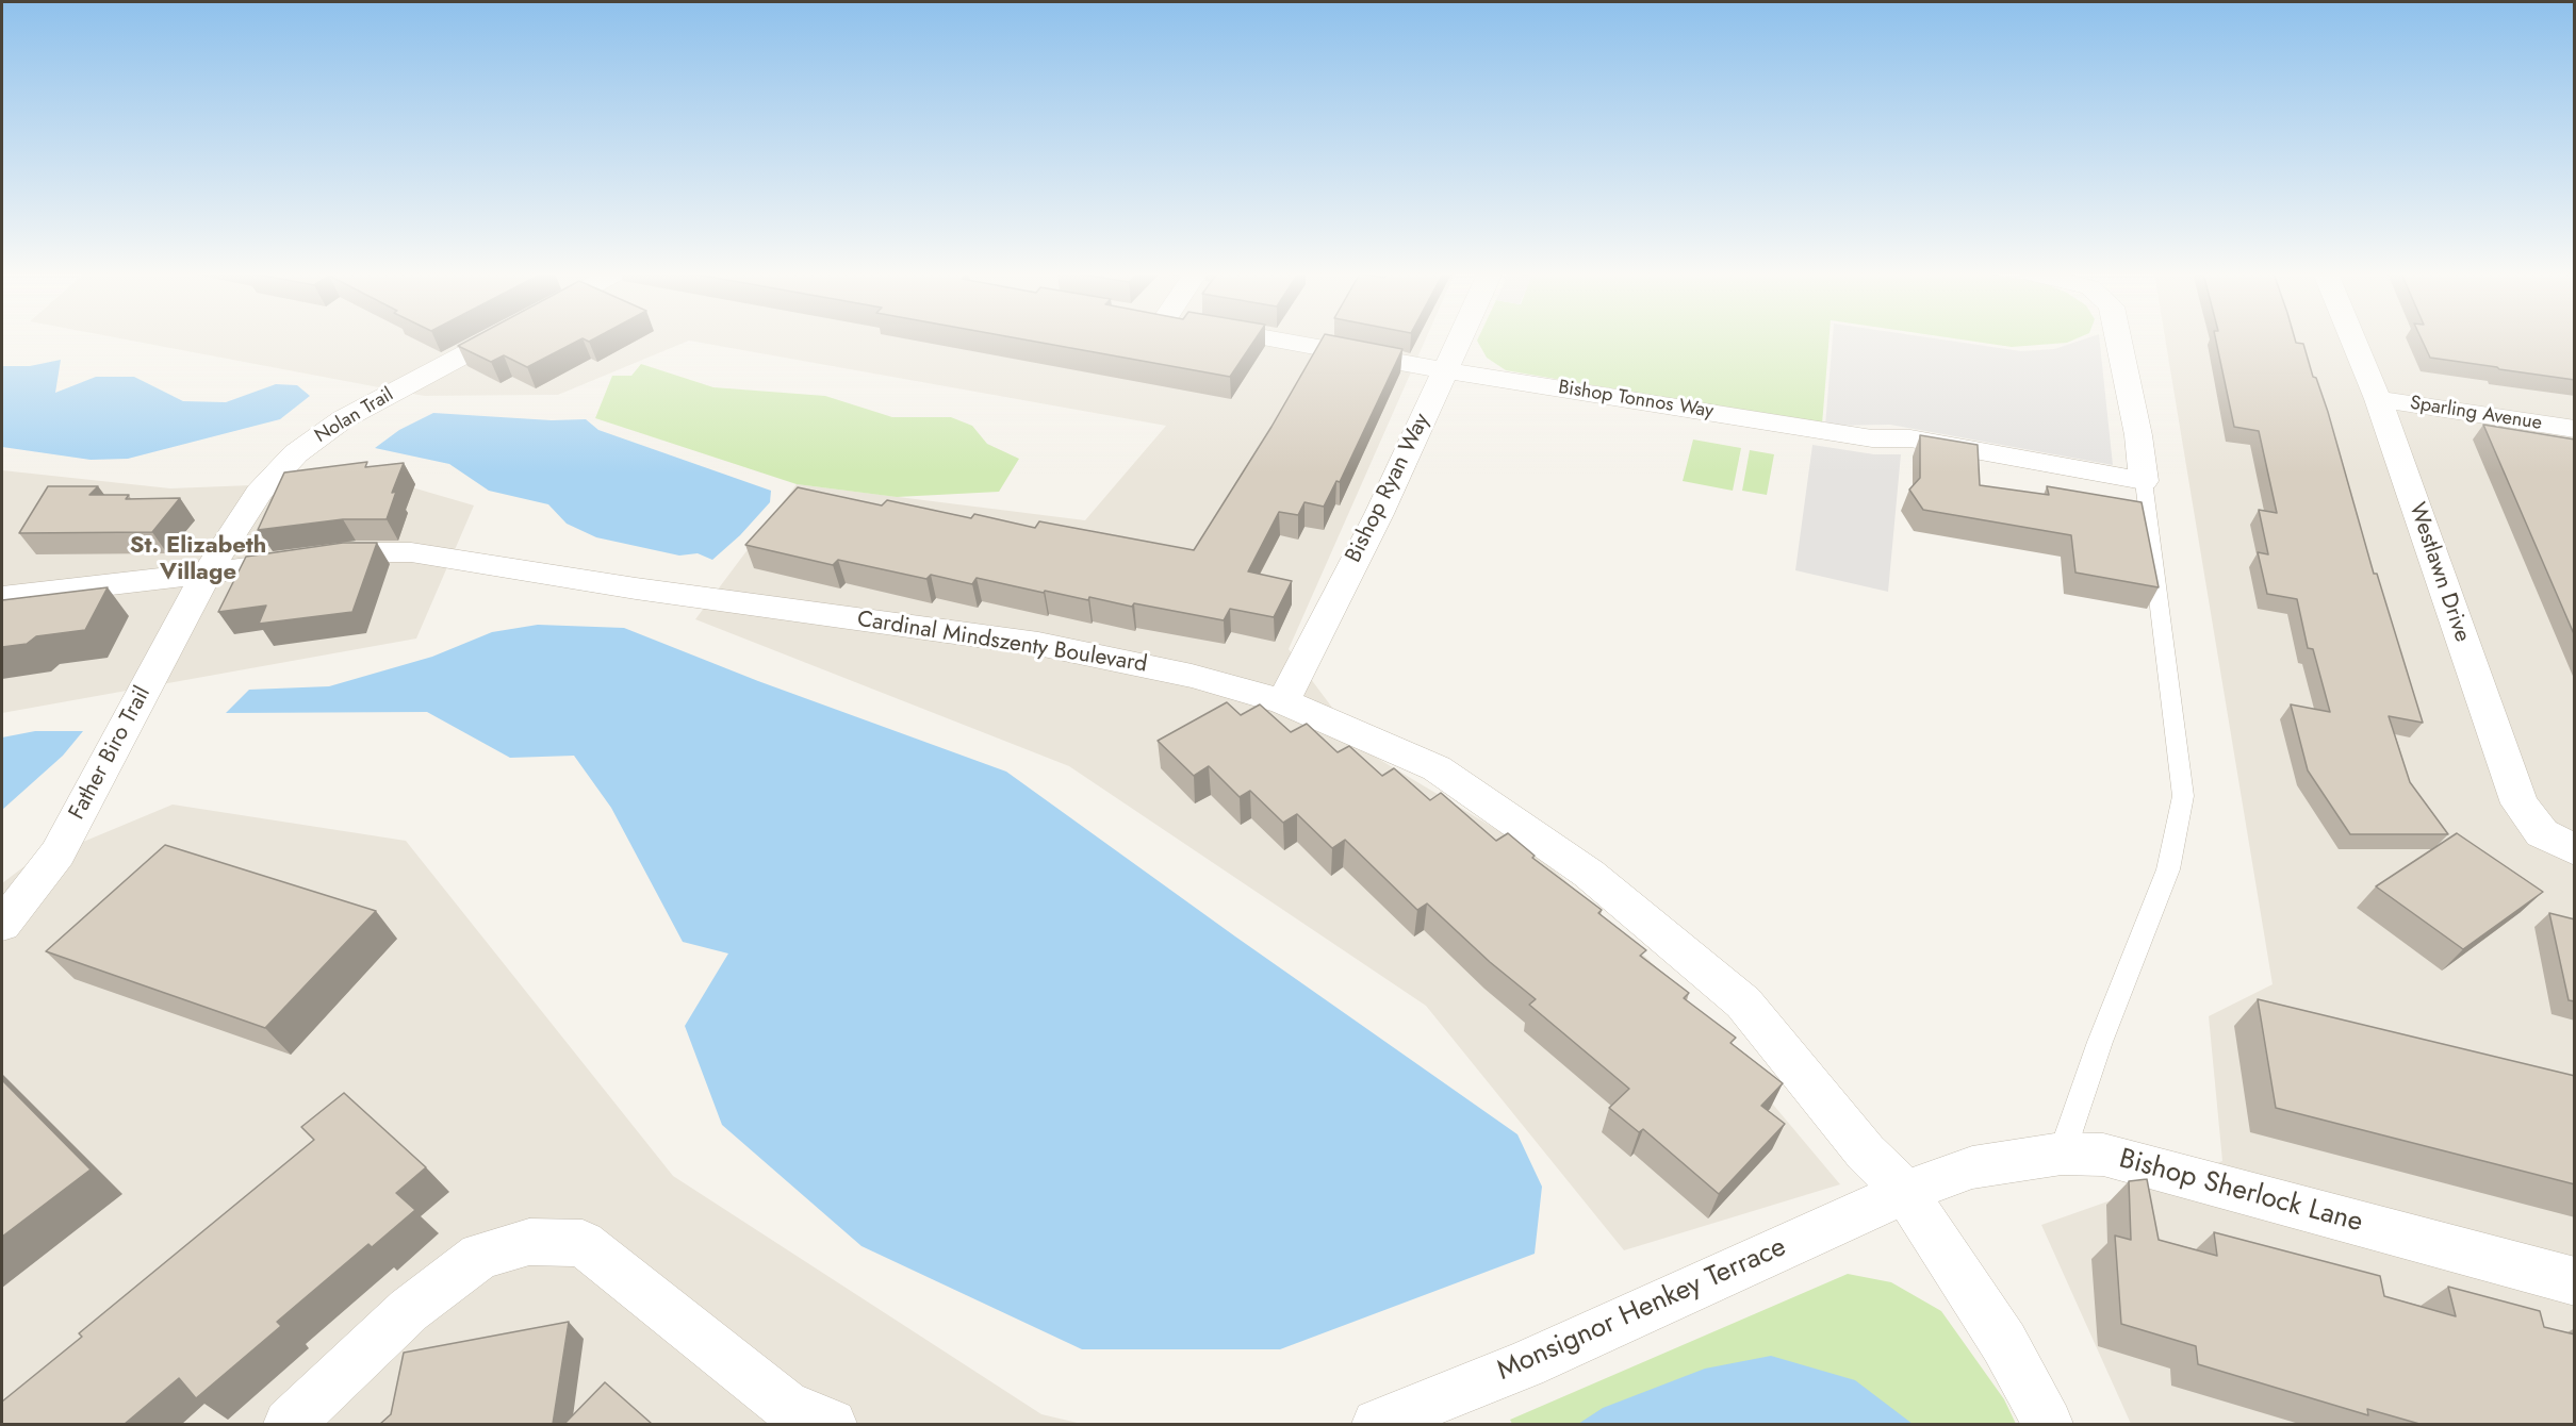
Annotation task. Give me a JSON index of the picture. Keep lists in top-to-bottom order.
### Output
{
  "streets": {
    "street": [
      "Bishop Tonnos Way",
      "Sparling Avenue",
      "Nolan Trail",
      "Bishop Ryan Way",
      "Westlawn Drive",
      "Cardinal Mindszenty Boulevard",
      "Father Biro Trail",
      "Bishop Sherlock Lane",
      "Monsignor Henkey Terrace"
    ]
  },
  "crossings": [
    ["Bishop Tonnos Way", "Bishop Ryan Way"],
    ["Sparling Avenue", "Westlawn Drive"],
    ["Nolan Trail", "Cardinal Mindszenty Boulevard"],
    ["Nolan Trail", "Father Biro Trail"],
    ["Bishop Ryan Way", "Cardinal Mindszenty Boulevard"],
    ["Cardinal Mindszenty Boulevard", "Father Biro Trail"],
    ["Cardinal Mindszenty Boulevard", "Bishop Sherlock Lane"],
    ["Cardinal Mindszenty Boulevard", "Monsignor Henkey Terrace"],
    ["Bishop Sherlock Lane", "Monsignor Henkey Terrace"]
  ],
  "districts": ["St. Elizabeth Village"]
}
